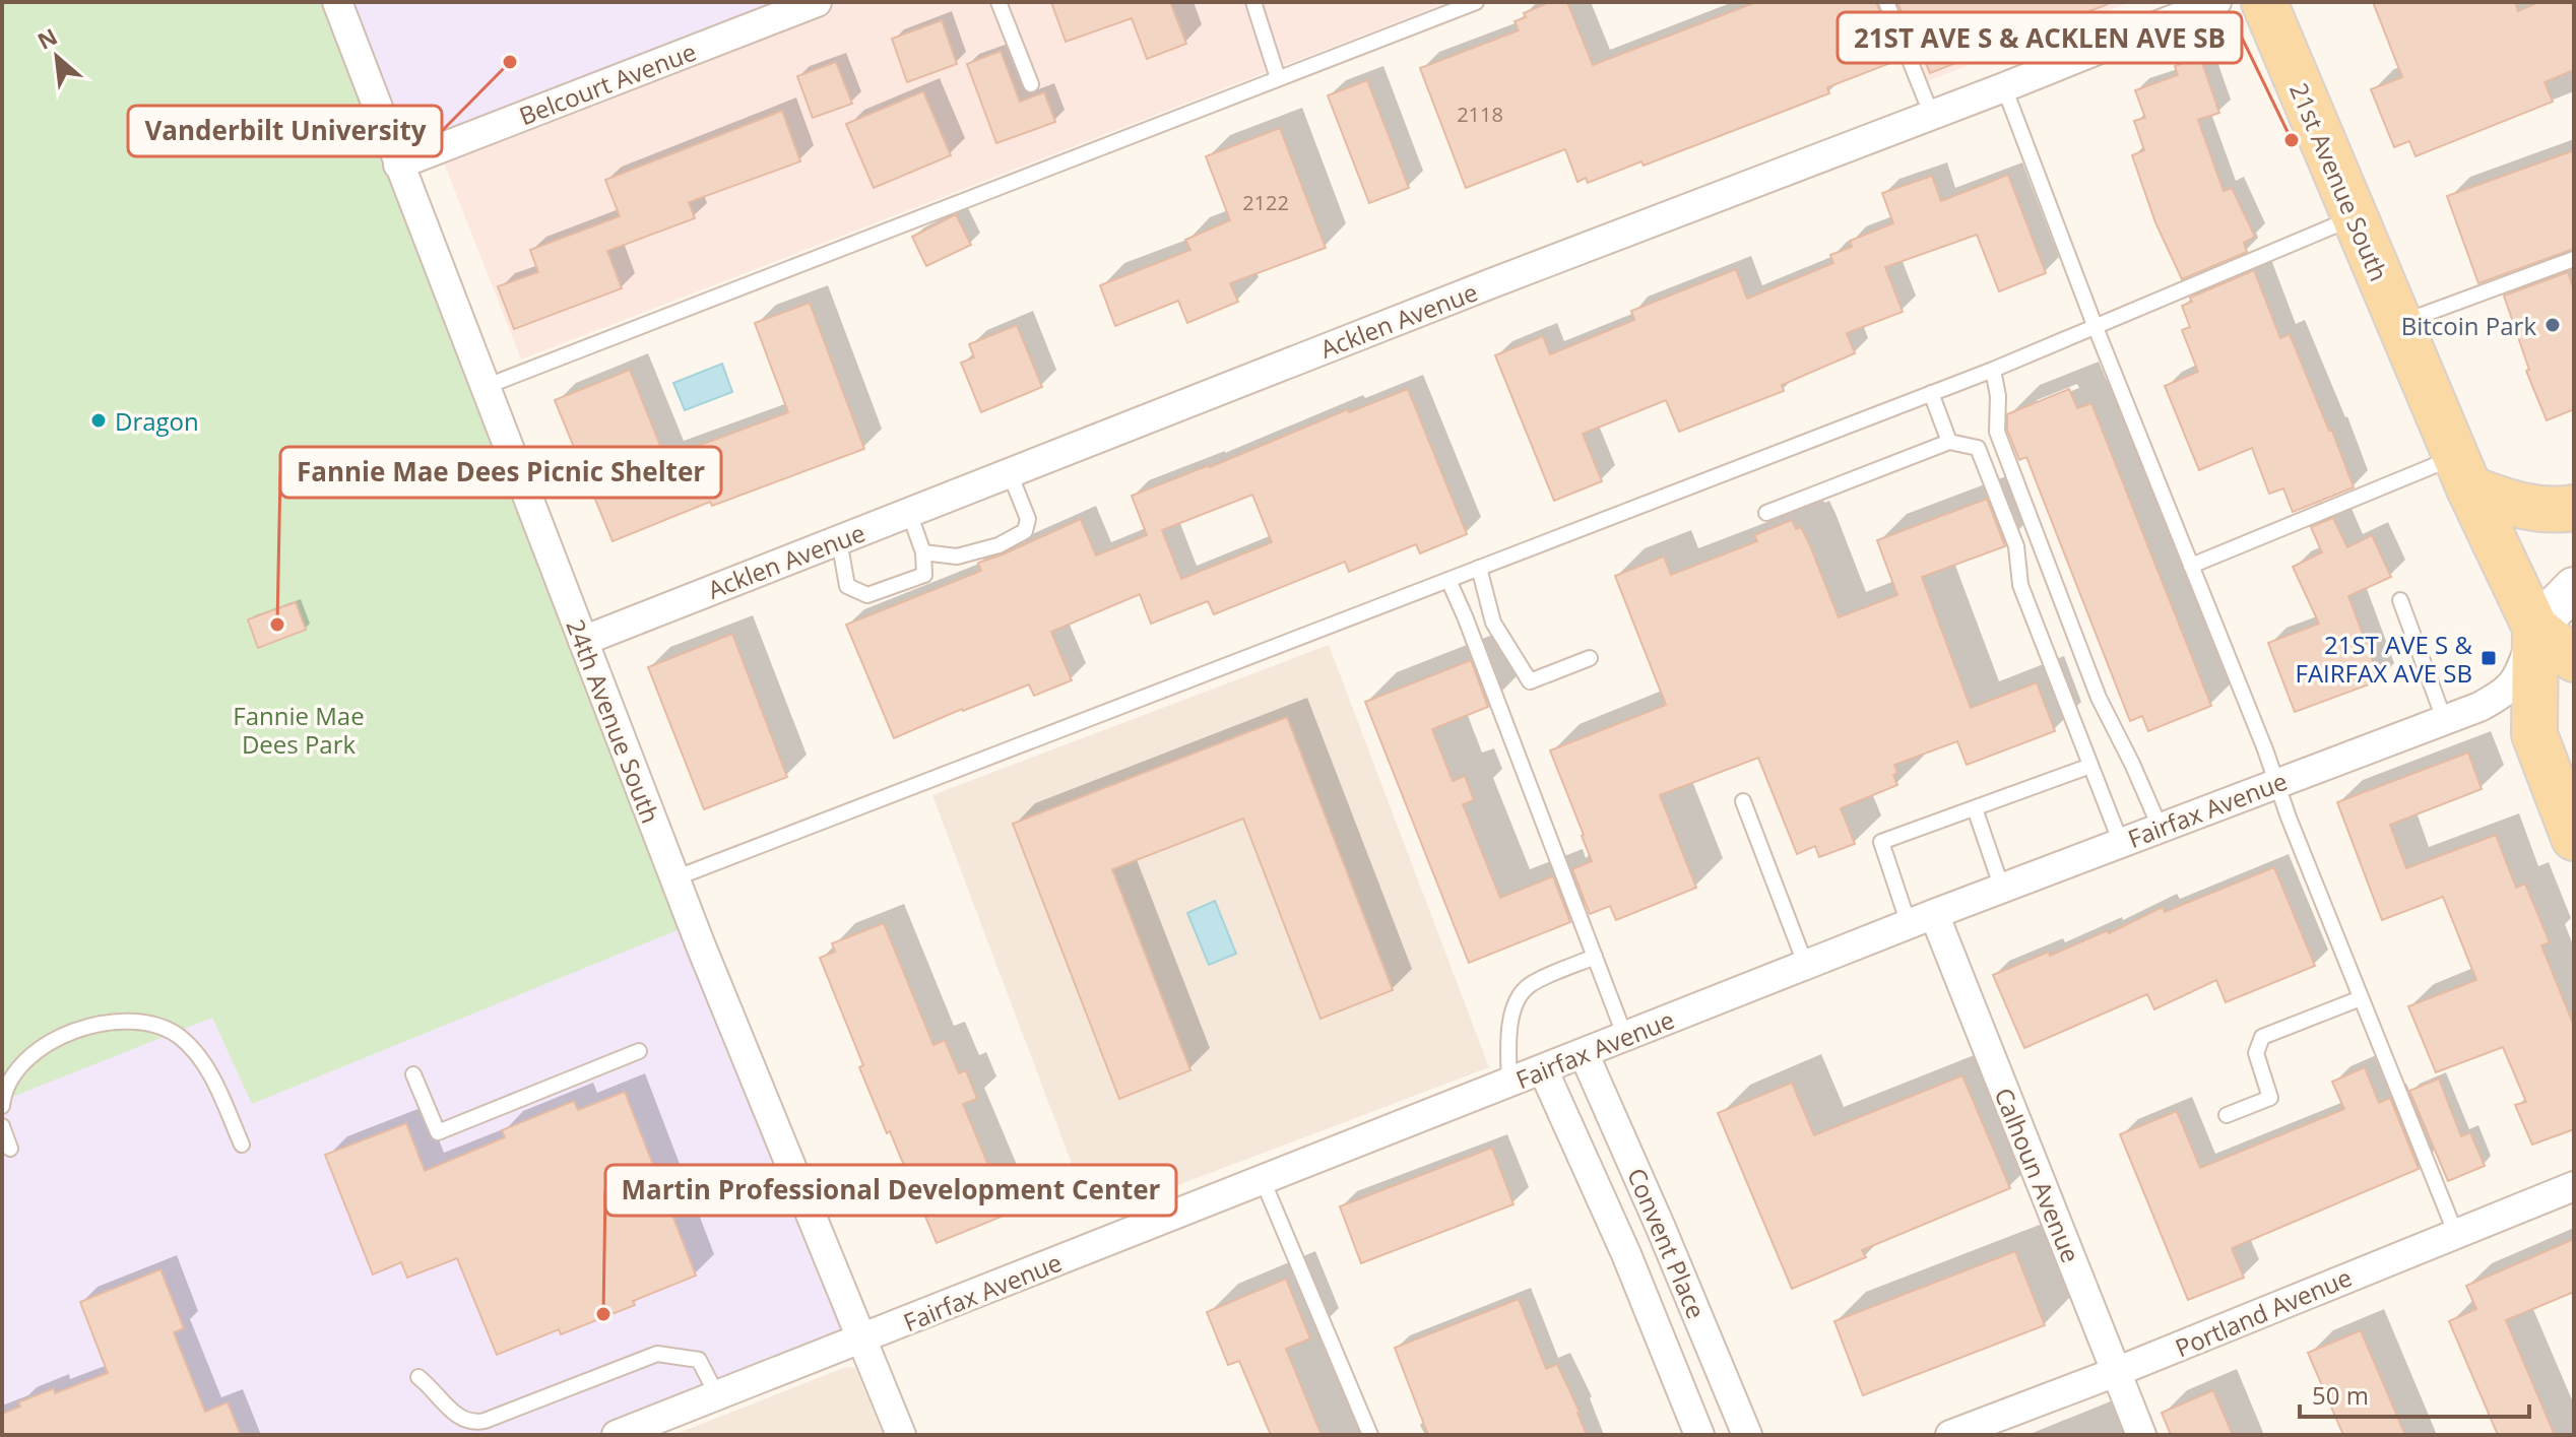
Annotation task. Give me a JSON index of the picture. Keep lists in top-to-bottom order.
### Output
{
  "streets": {
    "main road": ["21st Avenue South"],
    "street": [
      "Belcourt Avenue",
      "Acklen Avenue",
      "24th Avenue South",
      "Fairfax Avenue",
      "Calhoun Avenue",
      "Convent Place",
      "Portland Avenue"
    ]
  },
  "crossings": [
    ["Belcourt Avenue", "24th Avenue South"],
    ["21st Avenue South", "Fairfax Avenue"],
    ["Acklen Avenue", "24th Avenue South"],
    ["24th Avenue South", "Fairfax Avenue"],
    ["Fairfax Avenue", "Calhoun Avenue"],
    ["Fairfax Avenue", "Convent Place"],
    ["Calhoun Avenue", "Portland Avenue"]
  ],
  "parks": ["Fannie Mae Dees Park"],
  "places": {
    "other": [
      "Vanderbilt University",
      "21ST AVE S & ACKLEN AVE SB",
      "Bitcoin Park",
      "Dragon",
      "Fannie Mae Dees Picnic Shelter",
      "Martin Professional Development Center"
    ],
    "transit": ["21ST AVE S & FAIRFAX AVE SB"]
  },
  "house_numbers": ["2118", "2122"],
  "scale_bar": "50 m",
  "north": "top left"
}
